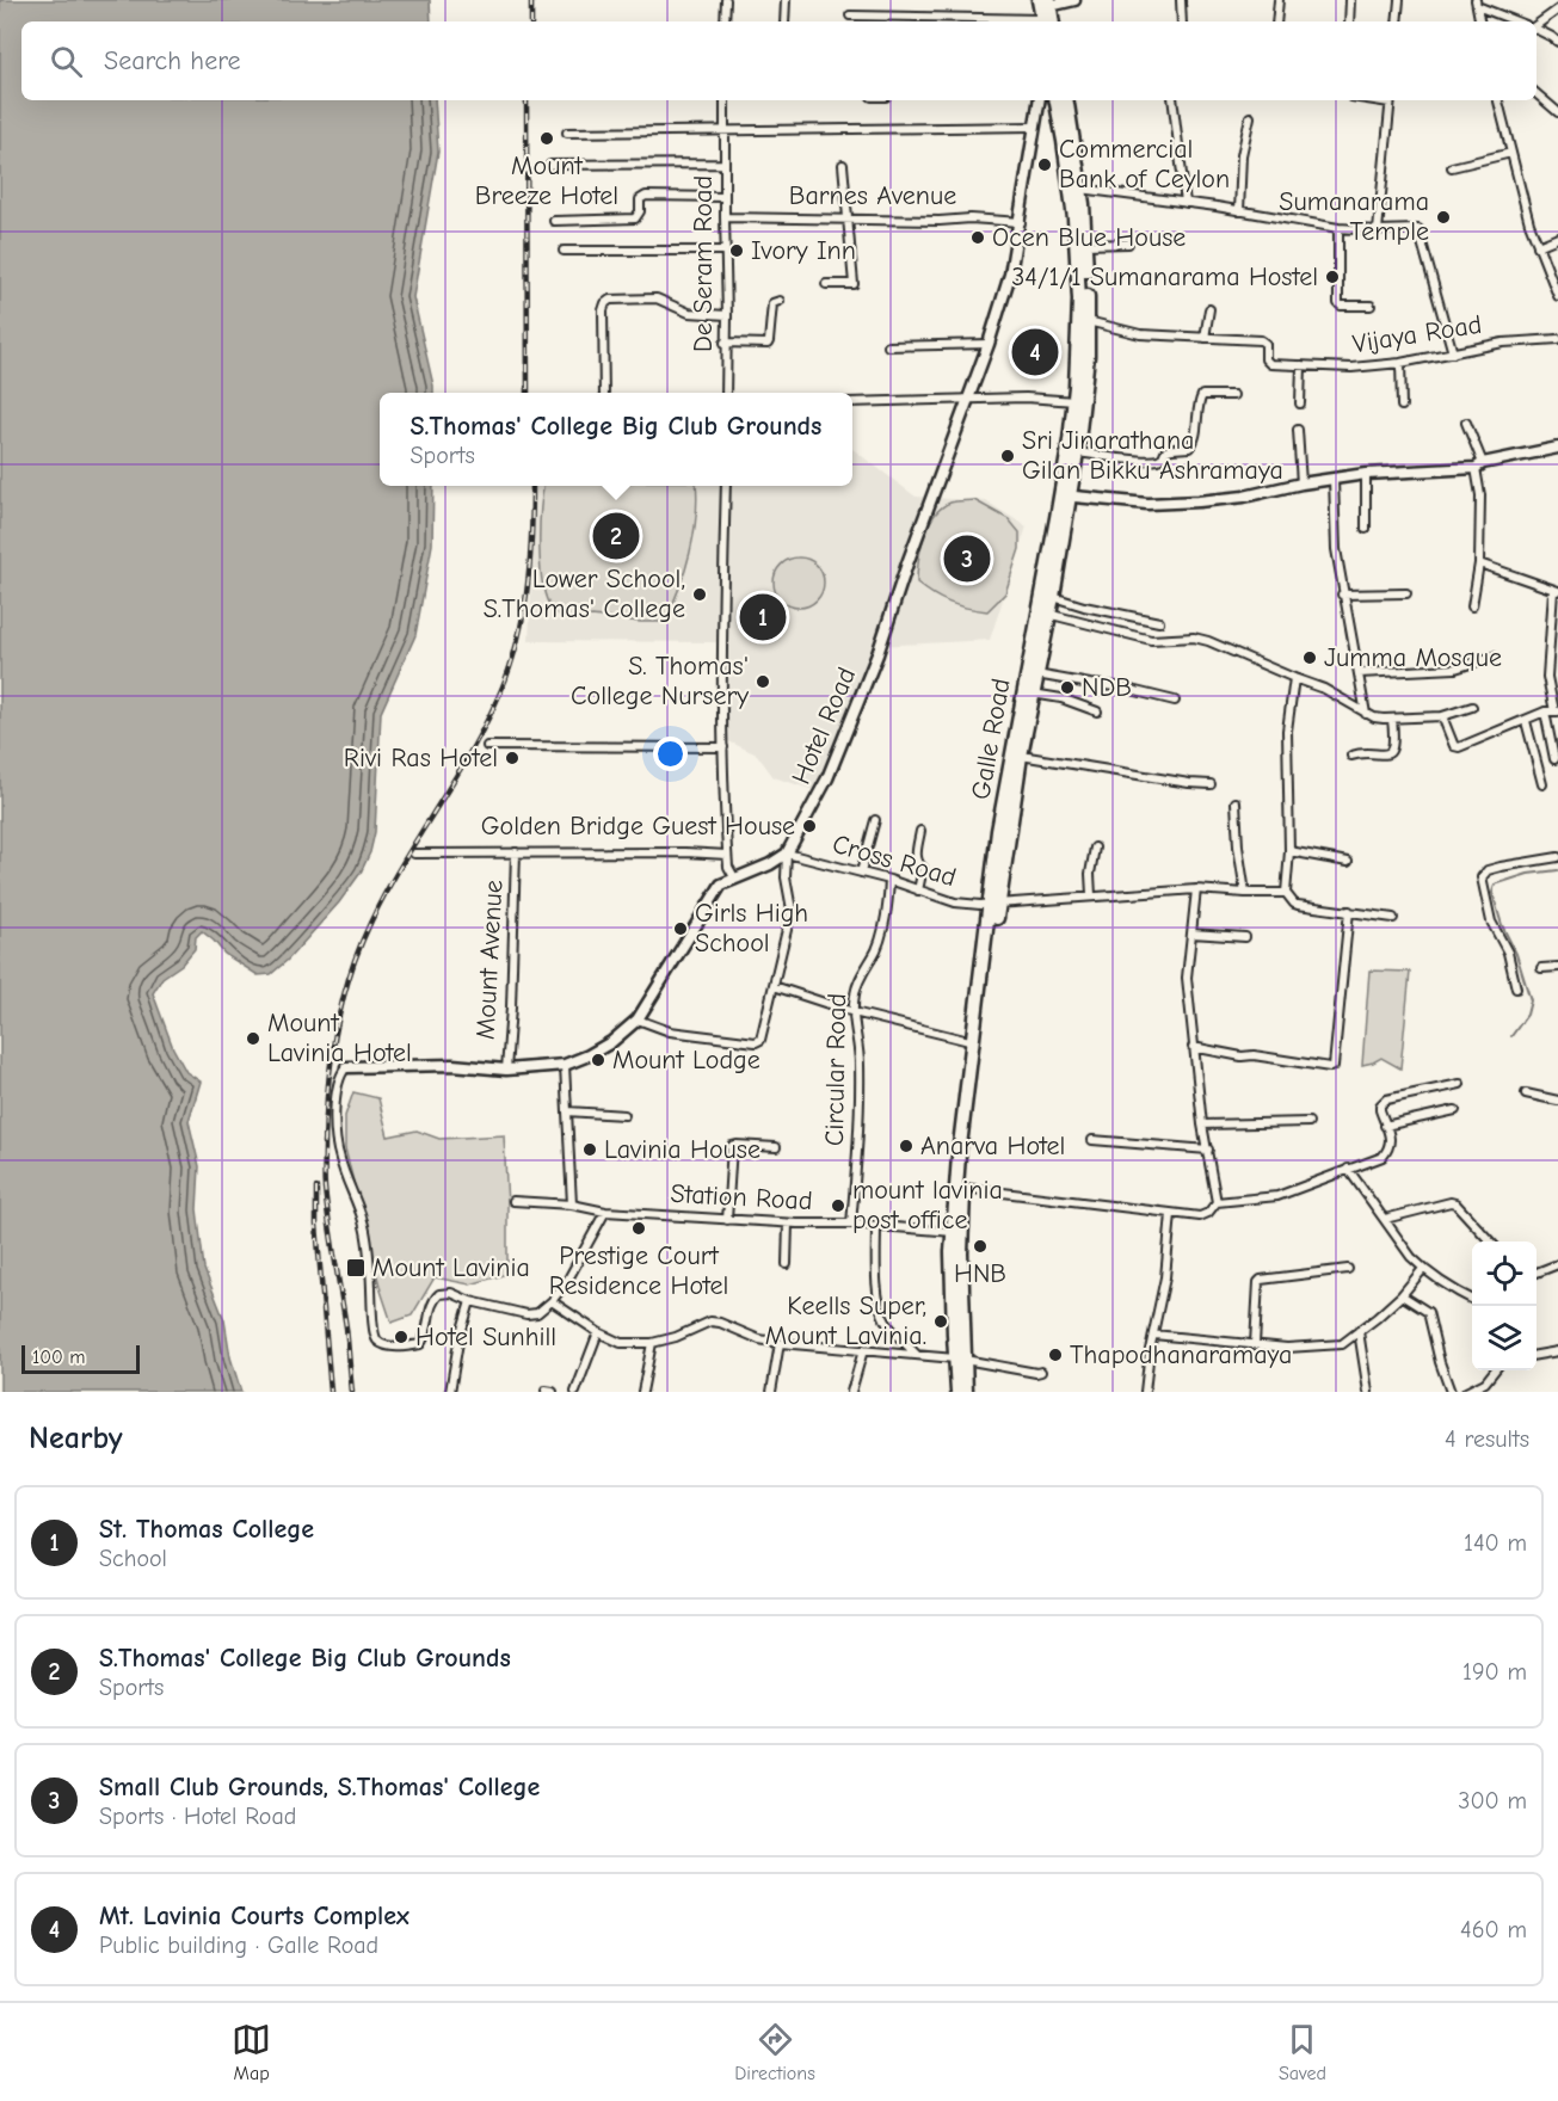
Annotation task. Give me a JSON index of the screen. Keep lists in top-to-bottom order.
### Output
{
  "streets": {
    "highway": ["Galle Road"],
    "street": [
      "Barnes Avenue",
      "De Seram Road",
      "Vijaya Road",
      "Hotel Road",
      "Cross Road",
      "Mount Avenue",
      "Circular Road",
      "Station Road"
    ]
  },
  "crossings": [
    ["Barnes Avenue", "De Seram Road"],
    ["Barnes Avenue", "Hotel Road"],
    ["Vijaya Road", "Galle Road"],
    ["Hotel Road", "Cross Road"],
    ["Galle Road", "Cross Road"],
    ["Galle Road", "Station Road"],
    ["Cross Road", "Circular Road"],
    ["Circular Road", "Station Road"]
  ],
  "places": {
    "other": [
      "Mount Breeze Hotel",
      "Commercial Bank of Ceylon",
      "Sumanarama Temple",
      "Ocen Blue House",
      "Ivory Inn",
      "34/1/1 Sumanarama Hostel",
      "Sri Jinarathana Gilan Bikku Ashramaya",
      "Lower School, S.Thomas' College",
      "Jumma Mosque",
      "S. Thomas' College Nursery",
      "NDB",
      "Rivi Ras Hotel",
      "Golden Bridge Guest House",
      "Girls High School",
      "Mount Lavinia Hotel",
      "Mount Lodge",
      "Anarva Hotel",
      "Lavinia House",
      "mount lavinia post office",
      "Prestige Court Residence Hotel",
      "HNB",
      "Keells Super, Mount Lavinia.",
      "Hotel Sunhill",
      "Thapodhanaramaya"
    ],
    "transit": ["Mount Lavinia"]
  },
  "scale_bar": "100 m",
  "page": {
    "search": "Search here",
    "pins": [
      "4",
      "2",
      "3",
      "1"
    ],
    "popup": ["S.Thomas' College Big Club Grounds", "Sports"],
    "scale": "100 m",
    "heading": ["Nearby", "4 results"],
    "list": [
      {
        "mark": "1",
        "name": "St. Thomas College",
        "note": "School",
        "value": "140 m"
      },
      {
        "mark": "2",
        "name": "S.Thomas' College Big Club Grounds",
        "note": "Sports",
        "value": "190 m"
      },
      {
        "mark": "3",
        "name": "Small Club Grounds, S.Thomas' College",
        "note": "Sports · Hotel Road",
        "value": "300 m"
      },
      {
        "mark": "4",
        "name": "Mt. Lavinia Courts Complex",
        "note": "Public building · Galle Road",
        "value": "460 m"
      }
    ],
    "nav": ["Map", "Directions", "Saved"]
  }
}
